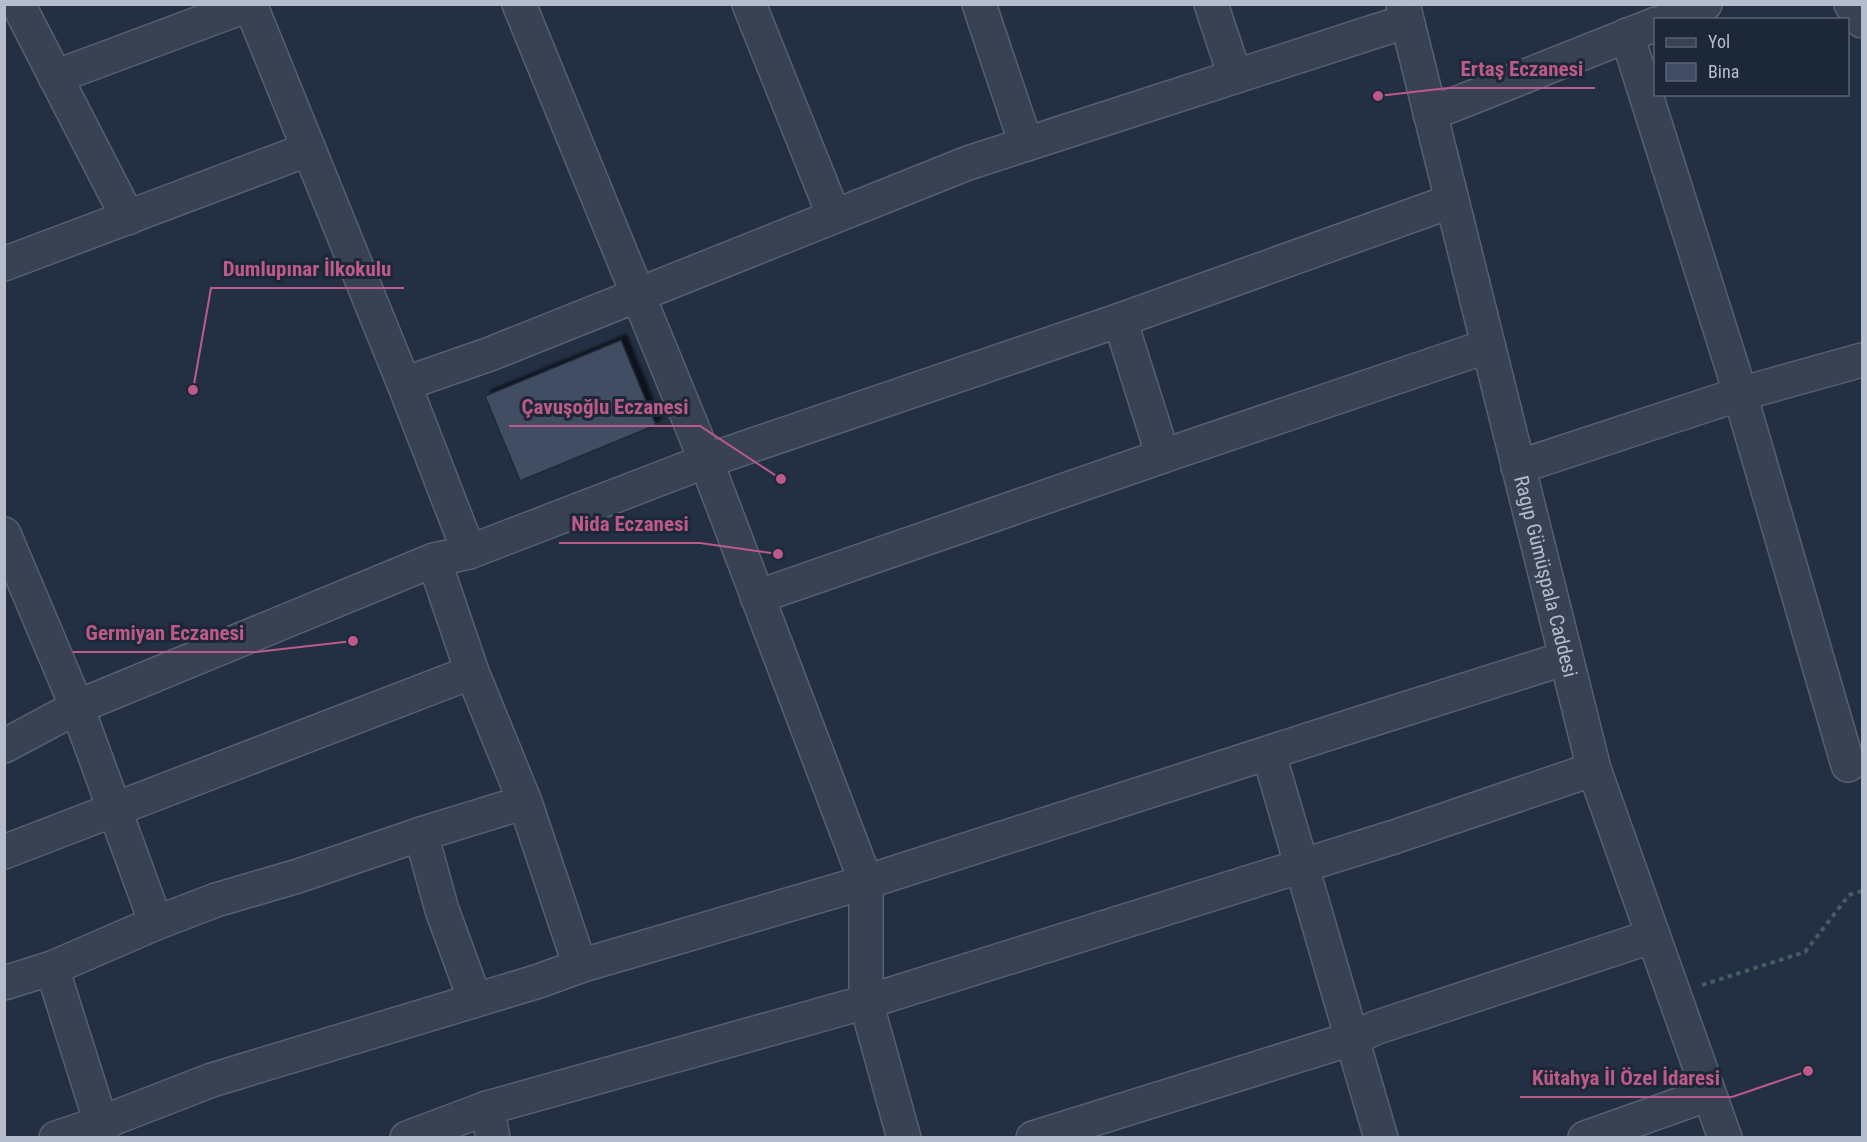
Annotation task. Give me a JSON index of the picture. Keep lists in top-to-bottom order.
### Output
{
  "streets": {
    "street": ["Ragıp Gümüşpala Caddesi"]
  },
  "places": [
    "Ertaş Eczanesi",
    "Dumlupınar İlkokulu",
    "Çavuşoğlu Eczanesi",
    "Nida Eczanesi",
    "Germiyan Eczanesi",
    "Kütahya İl Özel İdaresi"
  ],
  "legend": ["Yol", "Bina"]
}
